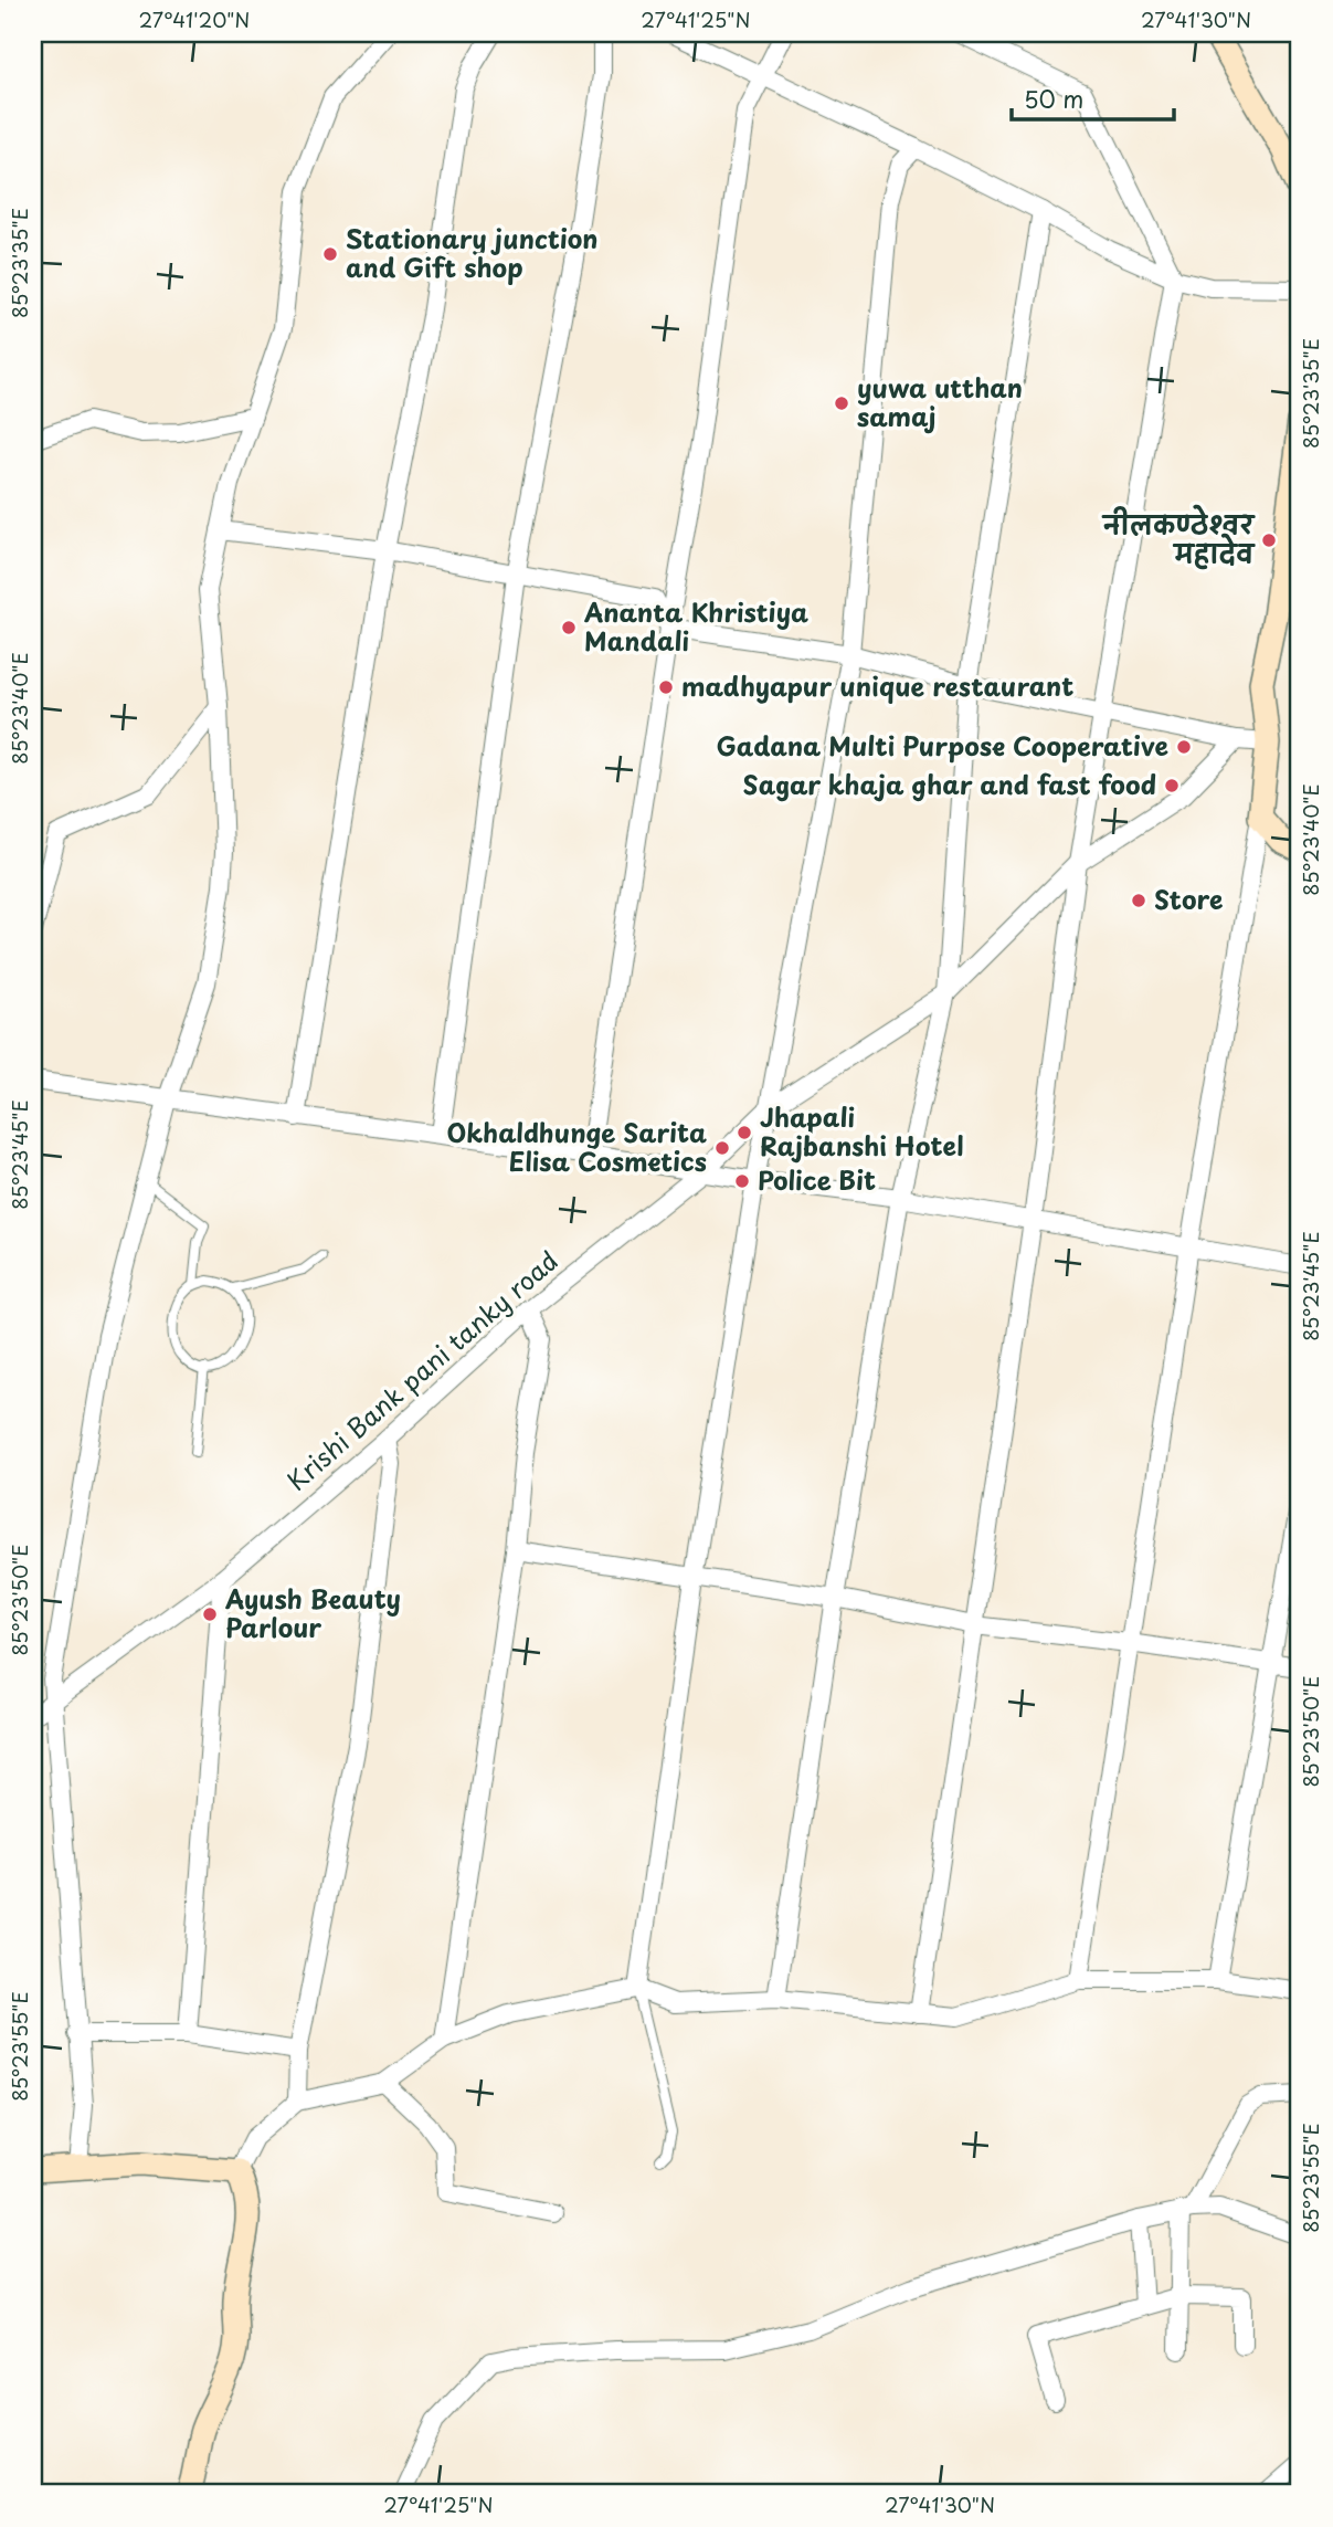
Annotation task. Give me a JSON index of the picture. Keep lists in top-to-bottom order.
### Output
{
  "streets": {
    "street": ["Krishi Bank pani tanky road"]
  },
  "places": [
    "Stationary junction and Gift shop",
    "yuwa utthan samaj",
    "नीलकण्ठेश्वर महादेव",
    "Ananta Khristiya Mandali",
    "madhyapur unique restaurant",
    "Gadana Multi Purpose Cooperative",
    "Sagar khaja ghar and fast food",
    "Store",
    "Jhapali Rajbanshi Hotel",
    "Okhaldhunge Sarita Elisa Cosmetics",
    "Police Bit",
    "Ayush Beauty Parlour"
  ],
  "scale_bar": "50 m",
  "coordinates": [
    "27°41'20\"N",
    "27°41'25\"N",
    "27°41'30\"N",
    "85°23'35\"E",
    "85°23'40\"E",
    "85°23'45\"E",
    "85°23'50\"E",
    "85°23'55\"E"
  ]
}
